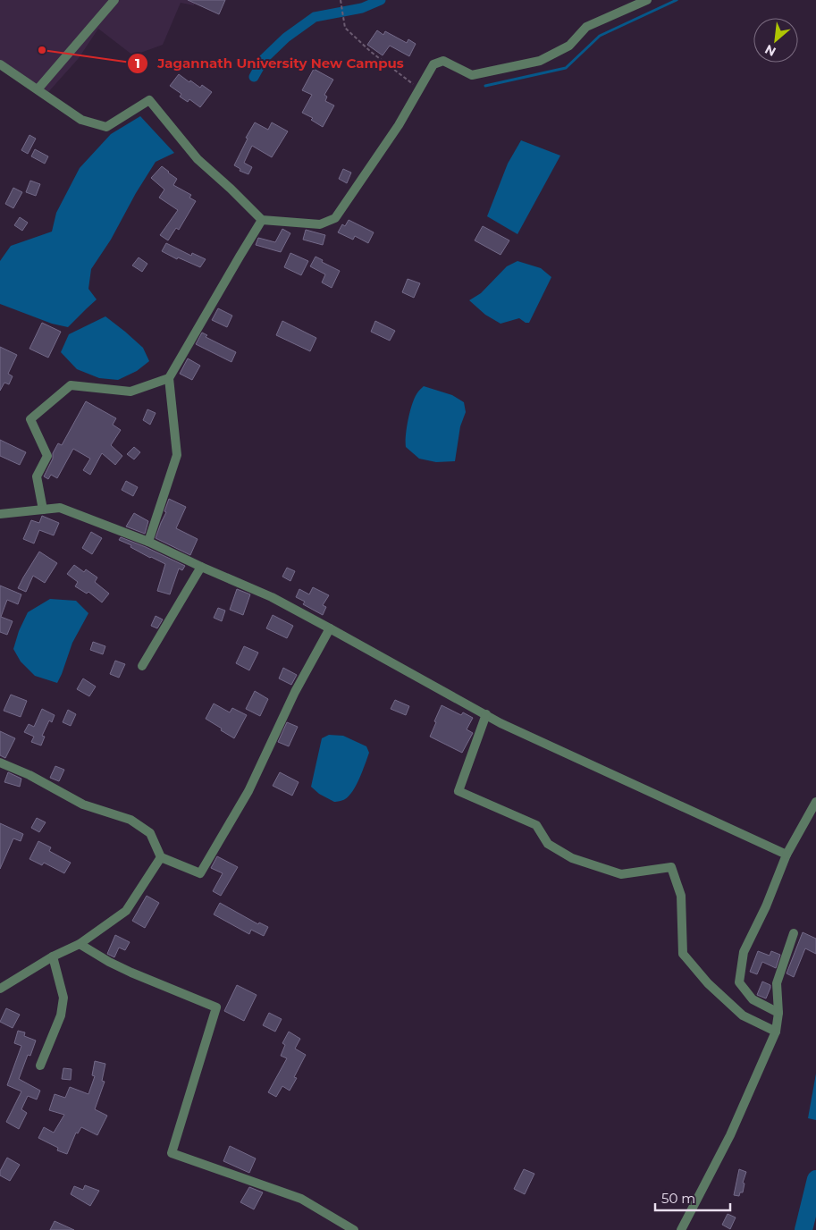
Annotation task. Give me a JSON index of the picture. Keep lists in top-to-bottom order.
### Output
{
  "places": ["Jagannath University New Campus"],
  "scale_bar": "50 m",
  "north": "bottom left"
}
